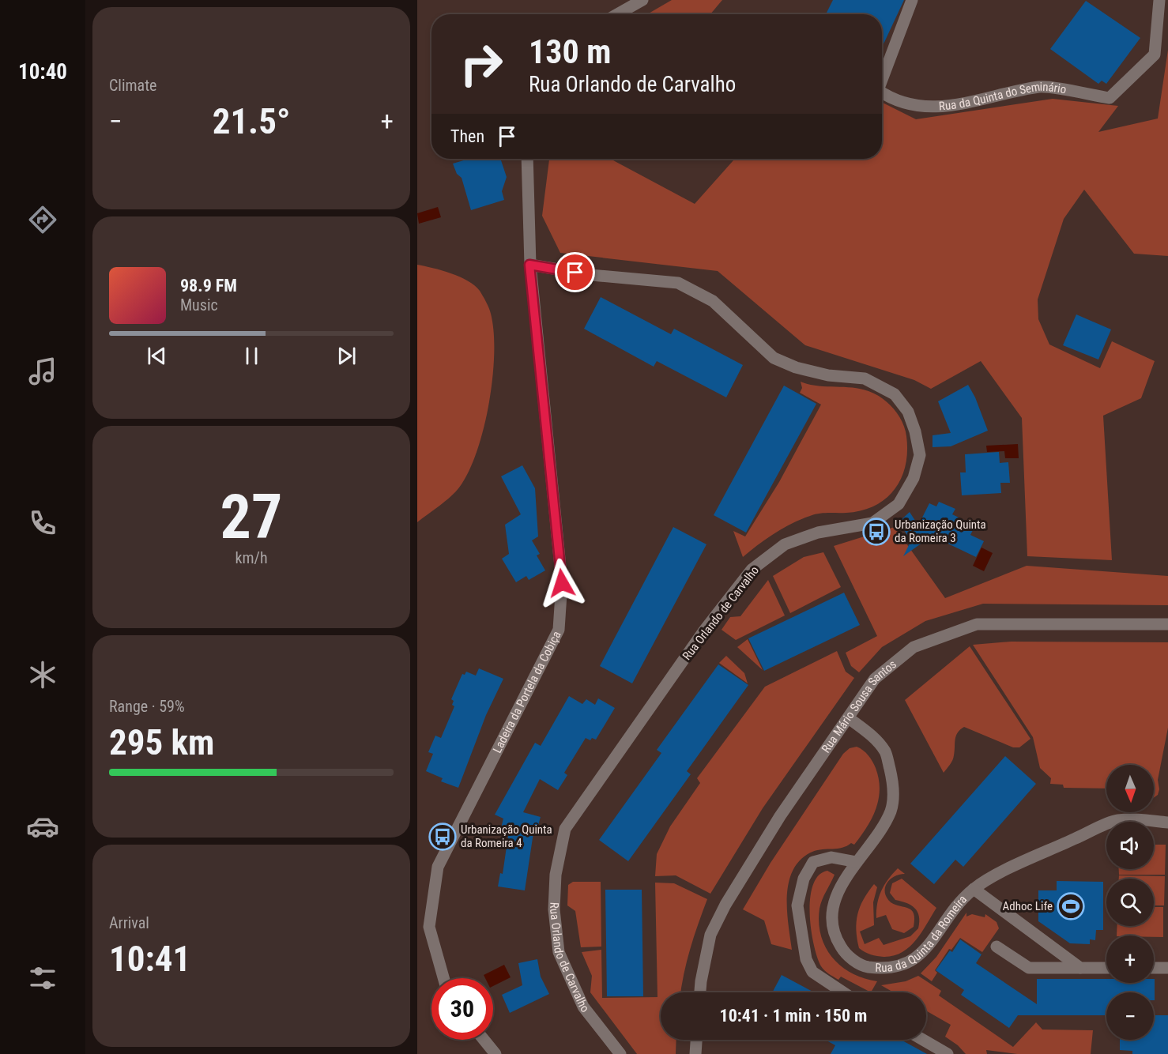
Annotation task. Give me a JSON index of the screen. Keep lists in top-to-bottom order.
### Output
{
  "streets": {
    "street": [
      "Rua da Quinta do Seminário",
      "Rua Orlando de Carvalho",
      "Ladeira da Portela da Cobiça",
      "Rua Mário Sousa Santos",
      "Rua da Quinta da Romeira"
    ]
  },
  "crossings": [
    ["Rua Orlando de Carvalho", "Ladeira da Portela da Cobiça"],
    ["Rua Mário Sousa Santos", "Rua da Quinta da Romeira"]
  ],
  "places": {
    "bus stop": ["Urbanização Quinta da Romeira 3", "Urbanização Quinta da Romeira 4"],
    "sports": ["Adhoc Life"]
  },
  "north": "bottom",
  "page": {
    "tabs": "10:40",
    "tile": [
      "Climate",
      ["27", "km/h"],
      ["Range · 59%", "295 km"],
      ["Arrival", "10:41"]
    ],
    "turn": ["130 m", "Rua Orlando de Carvalho"],
    "heat": ["−", "21.5°", "+"],
    "then": "Then",
    "song": ["98.9 FM", "Music"],
    "map_buttons": ["+", "−"],
    "limit": "30",
    "trip": "10:41 · 1 min · 150 m"
  }
}
